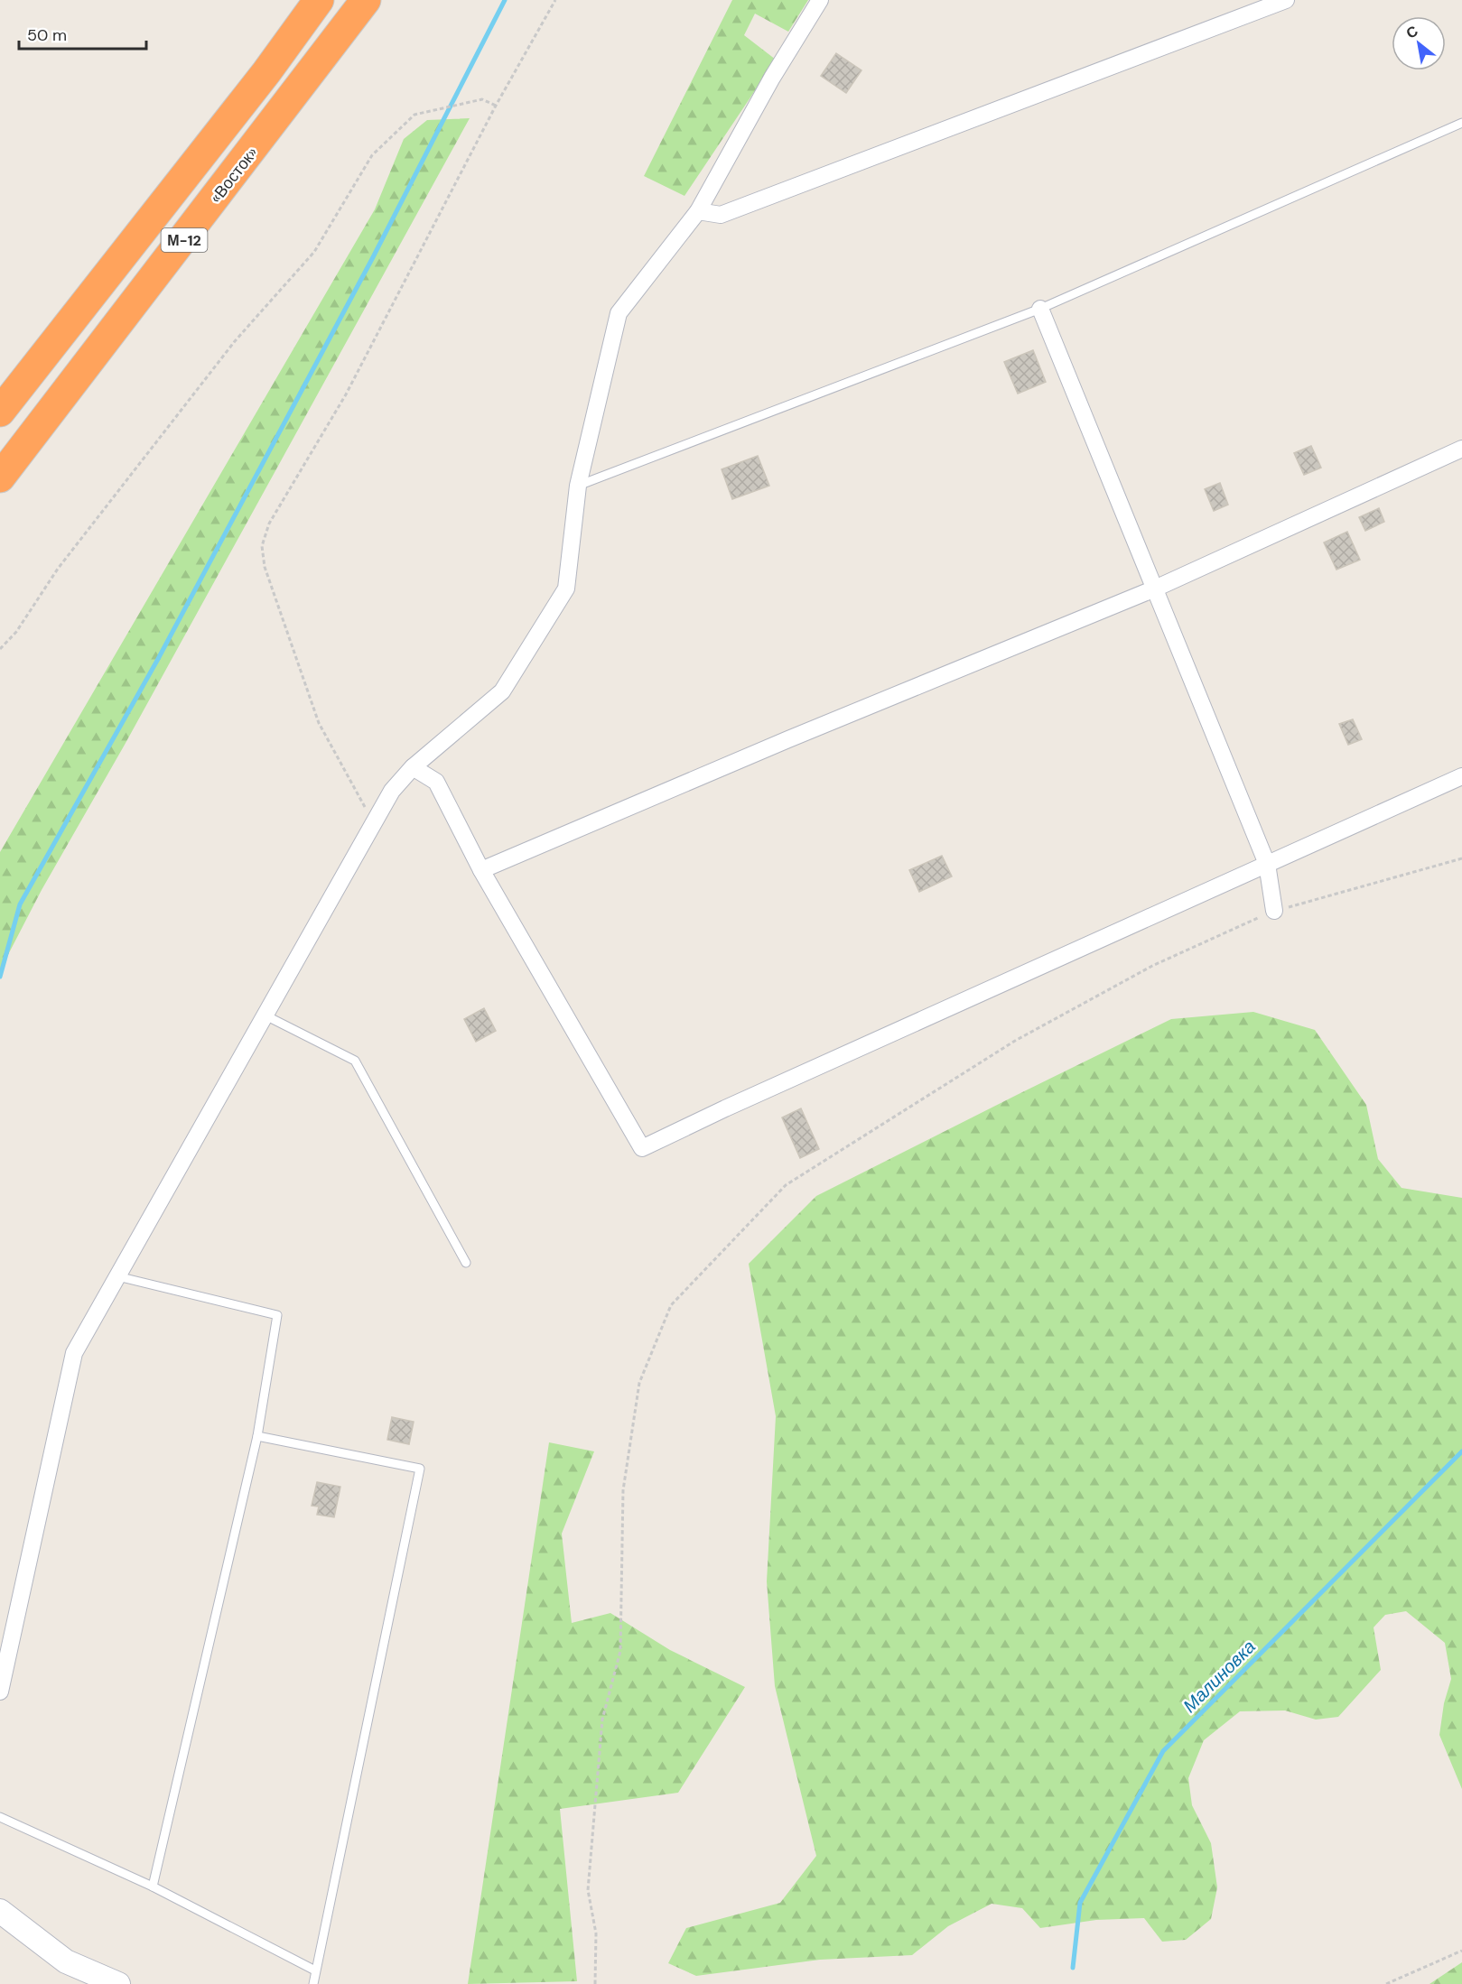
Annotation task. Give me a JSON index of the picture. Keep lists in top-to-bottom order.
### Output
{
  "streets": {
    "highway": ["«Восток»", "М-12"]
  },
  "water": ["Малиновка"],
  "scale_bar": "50 m",
  "north": "top left"
}
